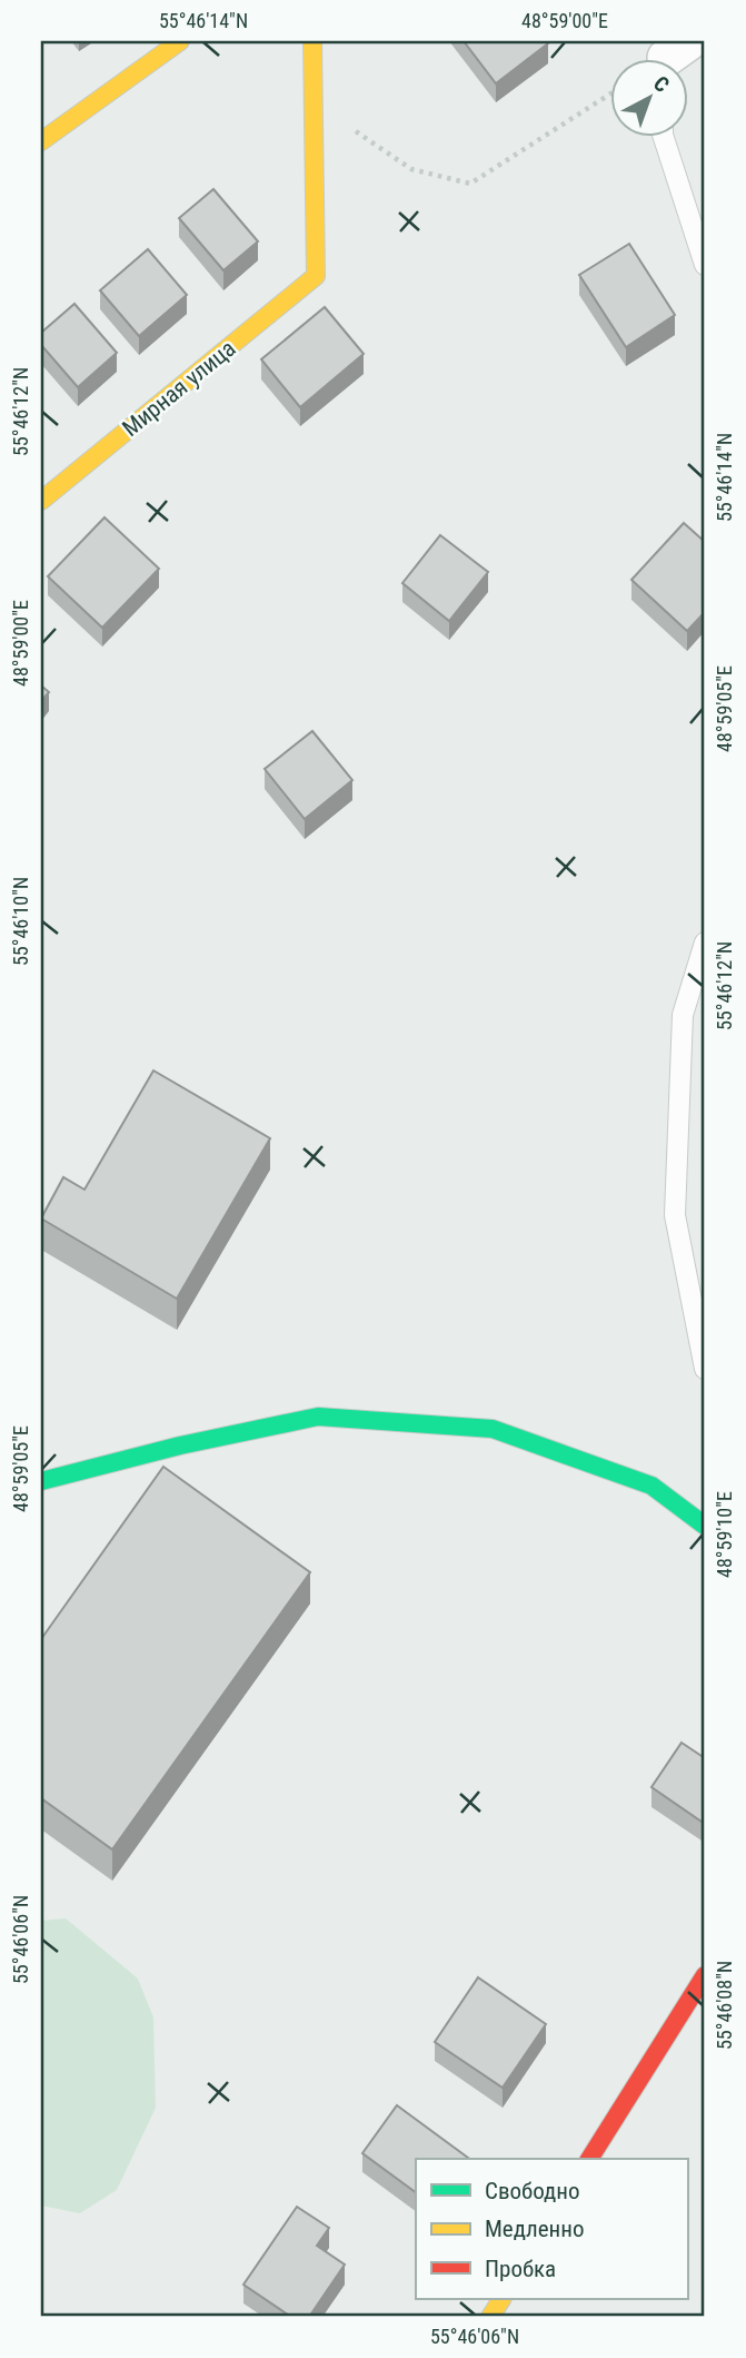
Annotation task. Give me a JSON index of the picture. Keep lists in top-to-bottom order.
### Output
{
  "streets": {
    "street": ["Мирная улица"]
  },
  "legend": ["Свободно", "Медленно", "Пробка"],
  "north": "top right",
  "coordinates": [
    "55°46'14\"N",
    "48°59'00\"E",
    "55°46'12\"N",
    "48°59'05\"E",
    "55°46'10\"N",
    "48°59'10\"E",
    "55°46'06\"N",
    "55°46'08\"N"
  ]
}
